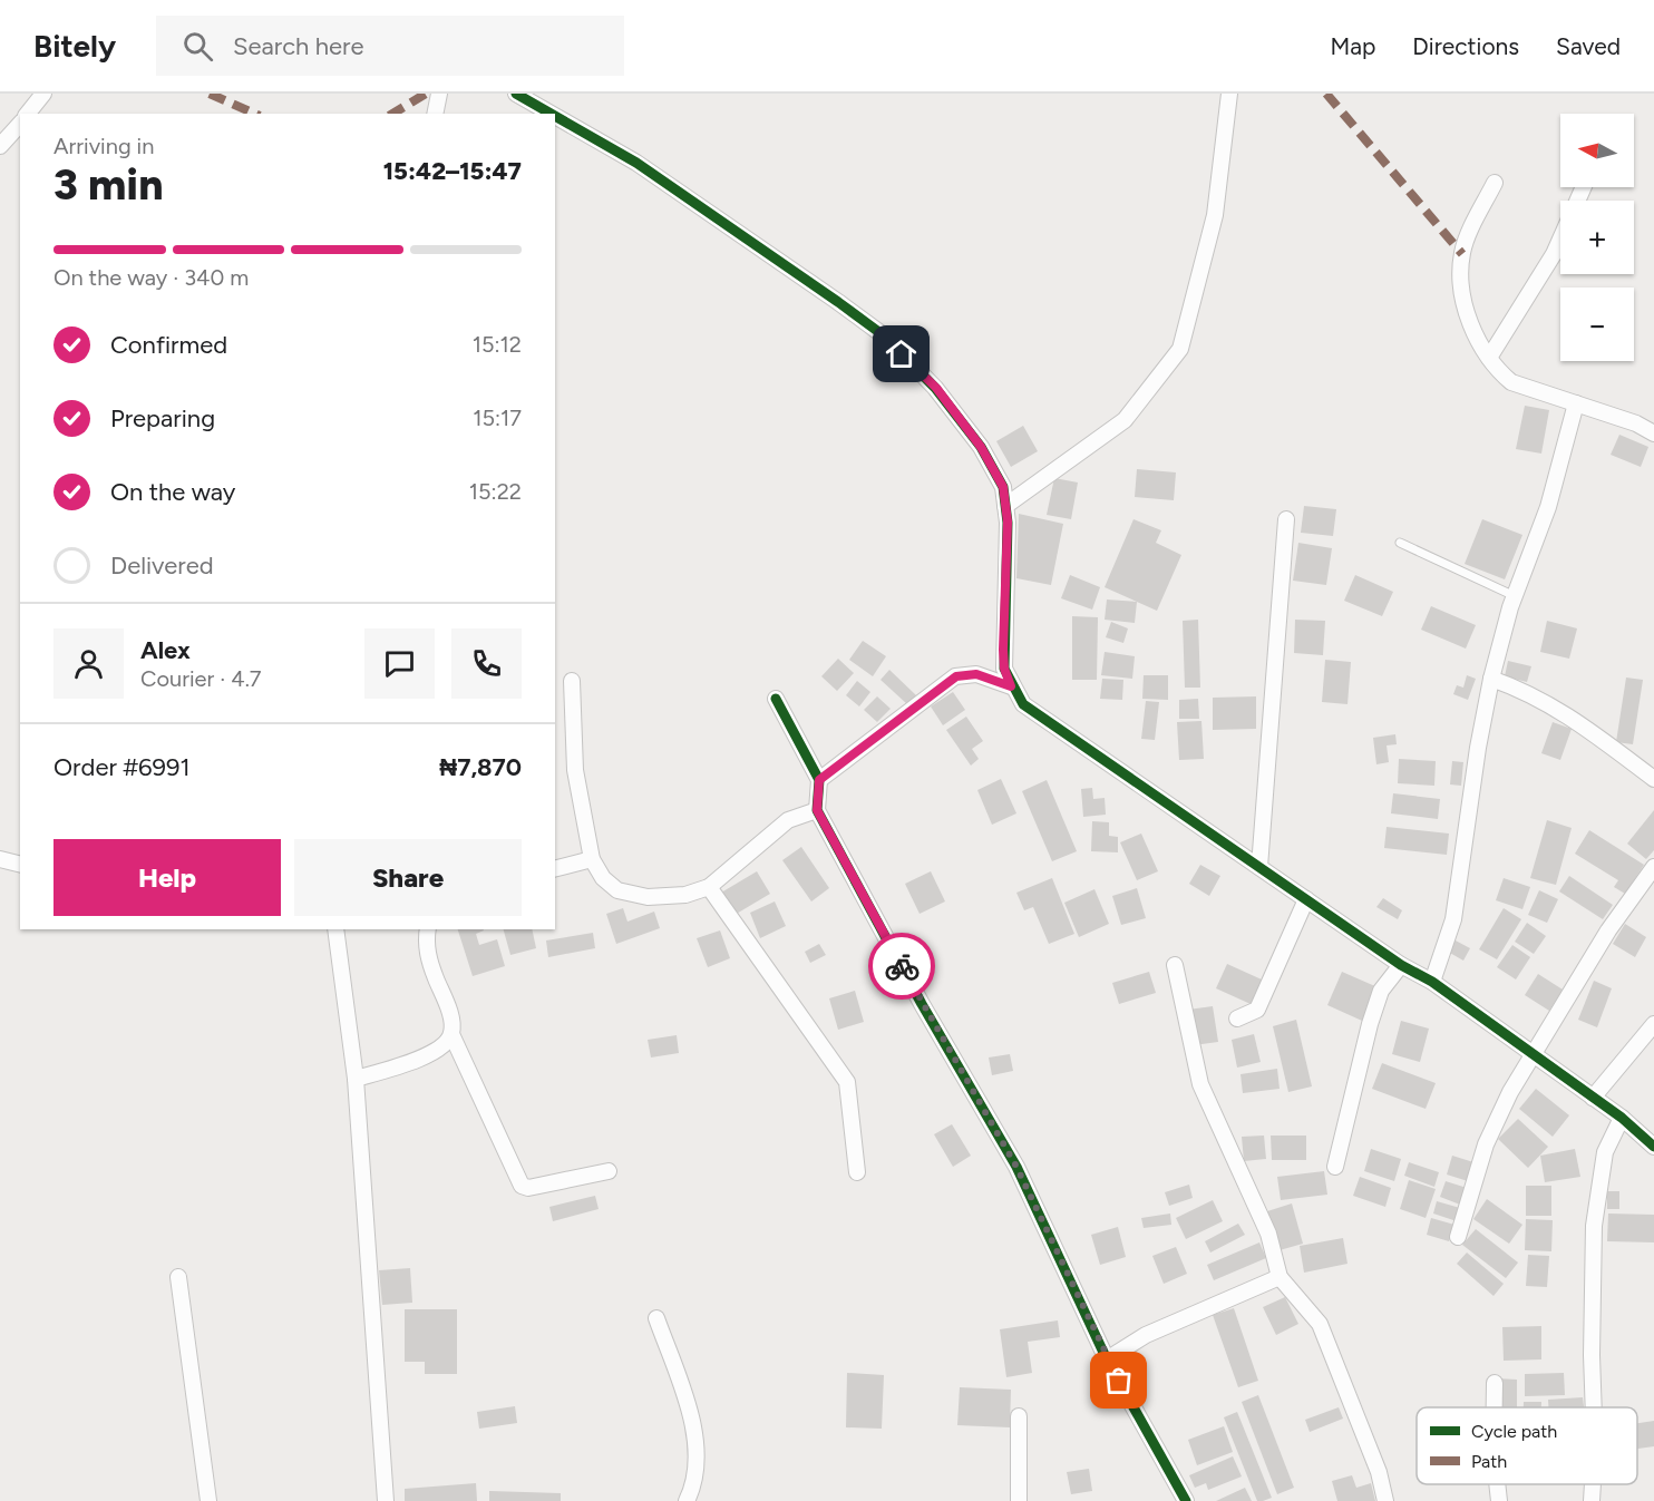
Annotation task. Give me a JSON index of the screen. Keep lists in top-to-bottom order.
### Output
{
  "legend": ["Cycle path", "Path"],
  "north": "left",
  "page": {
    "header": "Bitely",
    "search": "Search here",
    "nav": ["Map", "Directions", "Saved"],
    "map_buttons": ["+", "−"],
    "heading": ["3 min", "Arriving in", "15:42–15:47"],
    "panel": [
      "Alex",
      "Courier · 4.7",
      "Order #6991",
      "₦7,870"
    ],
    "bar": "On the way · 340 m",
    "list": [
      ["Confirmed", "15:12"],
      ["Preparing", "15:17"],
      ["On the way", "15:22"],
      "Delivered"
    ],
    "buttons": ["Help", "Share"]
  }
}
